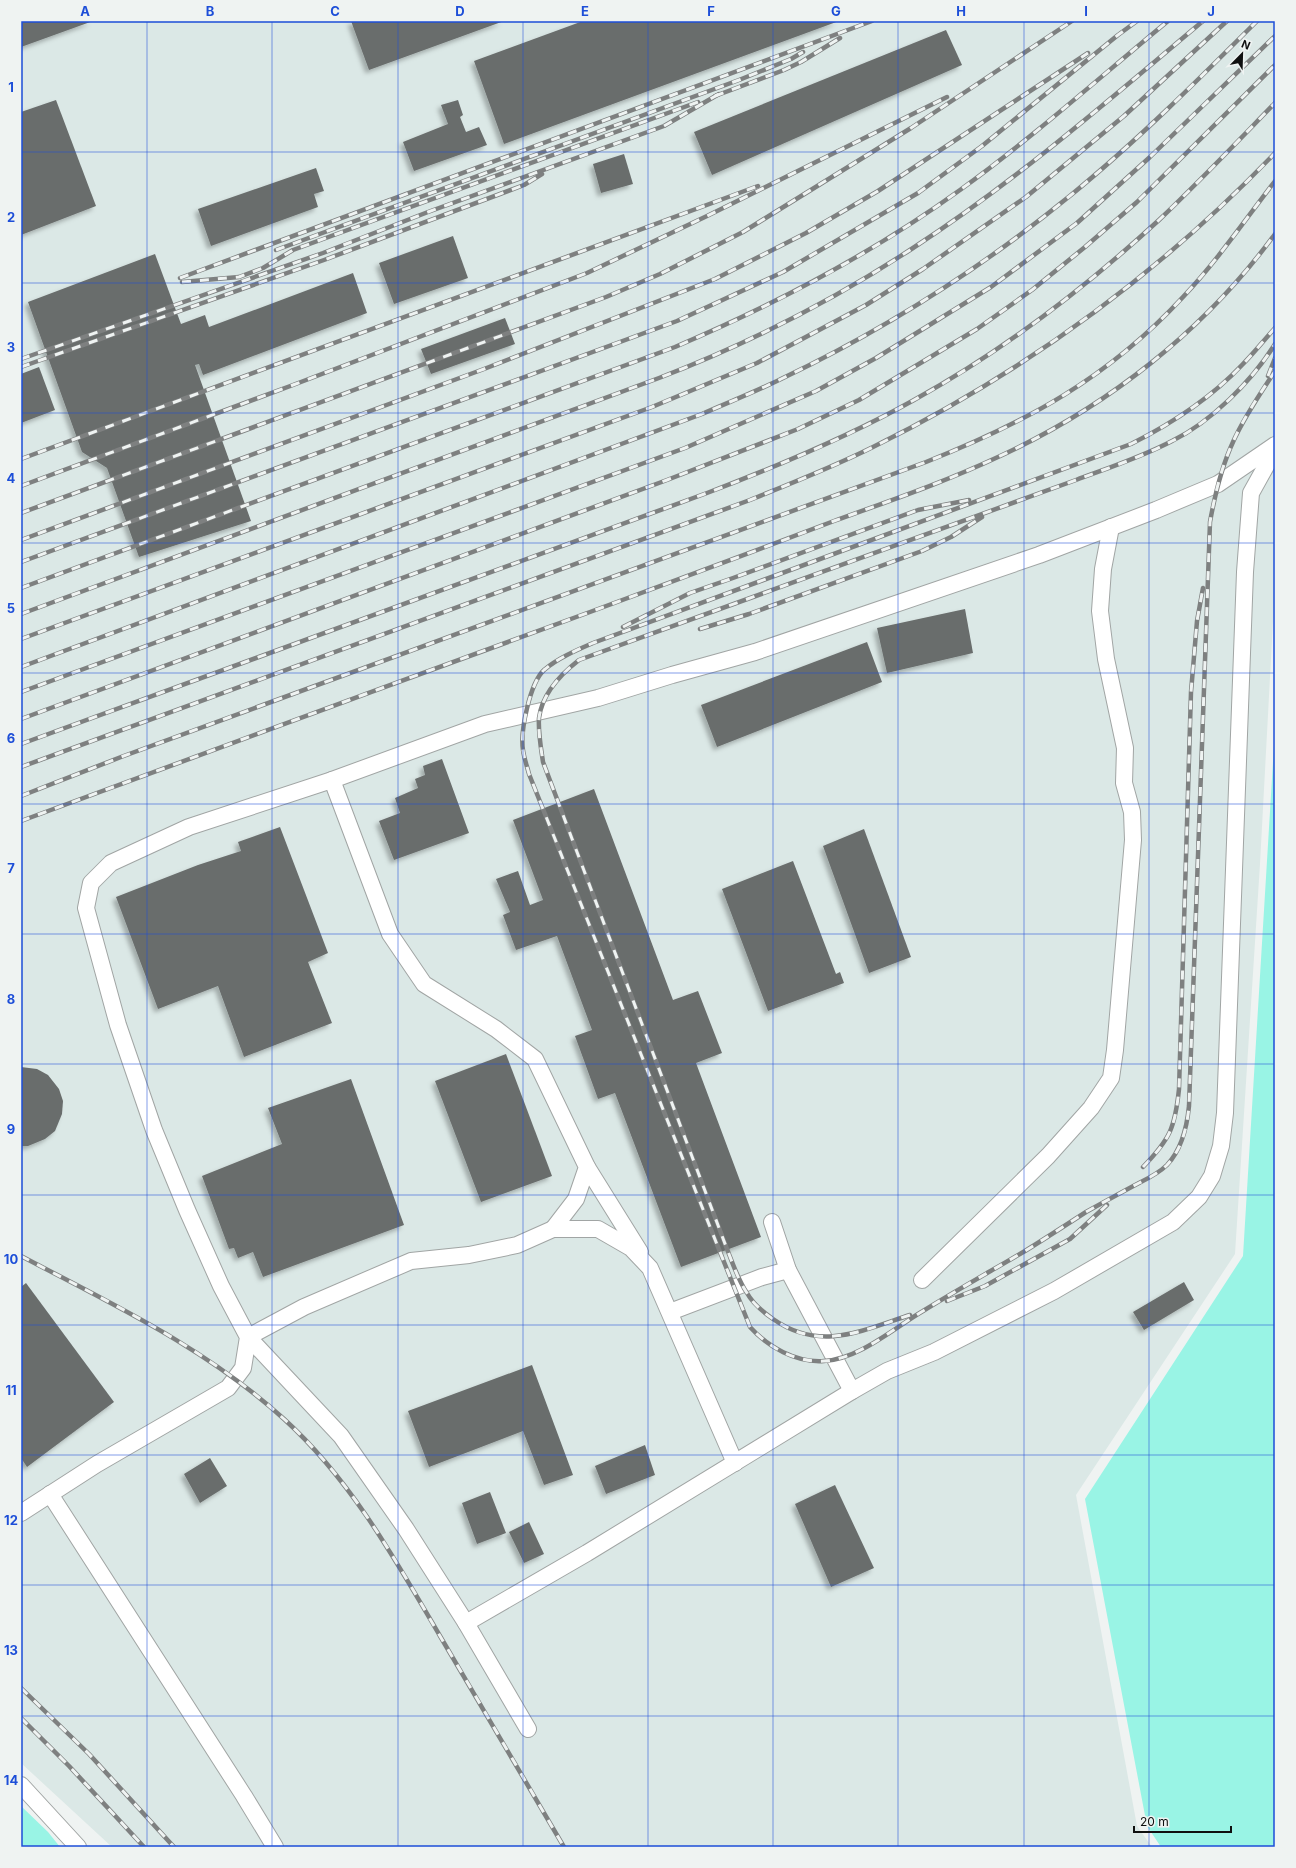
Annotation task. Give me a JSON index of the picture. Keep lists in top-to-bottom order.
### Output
{
  "scale_bar": "20 m",
  "north": "top right",
  "grid": {
    "columns": [
      "A",
      "B",
      "C",
      "D",
      "E",
      "F",
      "G",
      "H",
      "I",
      "J"
    ],
    "rows": [
      "1",
      "2",
      "3",
      "4",
      "5",
      "6",
      "7",
      "8",
      "9",
      "10",
      "11",
      "12",
      "13",
      "14"
    ]
  }
}
